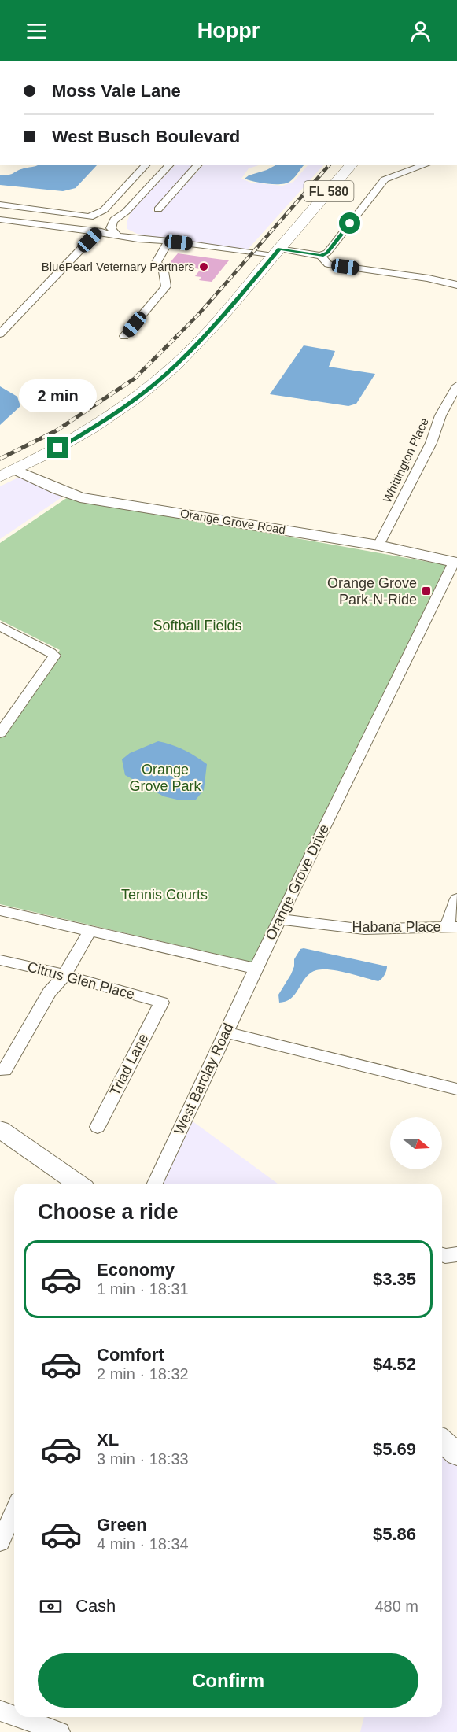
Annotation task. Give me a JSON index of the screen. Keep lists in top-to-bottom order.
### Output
{
  "streets": {
    "main road": ["FL 580"],
    "street": [
      "Whittington Place",
      "Orange Grove Road",
      "Orange Grove Drive",
      "Habana Place",
      "Citrus Glen Place",
      "Triad Lane",
      "West Barclay Road"
    ]
  },
  "crossings": [
    ["FL 580", "Orange Grove Road"],
    ["Whittington Place", "Orange Grove Road"],
    ["Orange Grove Road", "Orange Grove Drive"],
    ["Orange Grove Drive", "Habana Place"],
    ["Orange Grove Drive", "West Barclay Road"],
    ["Citrus Glen Place", "Triad Lane"]
  ],
  "parks": ["Softball Fields", "Orange Grove Park", "Tennis Courts"],
  "places": {
    "other": ["BluePearl Veternary Partners"],
    "transit": ["Orange Grove Park-N-Ride"]
  },
  "north": "right",
  "page": {
    "header": "Hoppr",
    "banner": ["Moss Vale Lane", "West Busch Boulevard"],
    "bubble": "2 min",
    "heading": "Choose a ride",
    "list": [
      {
        "name": "Economy",
        "note": "1 min · 18:31",
        "value": "$3.35"
      },
      {
        "name": "Comfort",
        "note": "2 min · 18:32",
        "value": "$4.52"
      },
      {
        "name": "XL",
        "note": "3 min · 18:33",
        "value": "$5.69"
      },
      {
        "name": "Green",
        "note": "4 min · 18:34",
        "value": "$5.86"
      }
    ],
    "pay": ["Cash", "480 m"],
    "buttons": "Confirm"
  }
}
